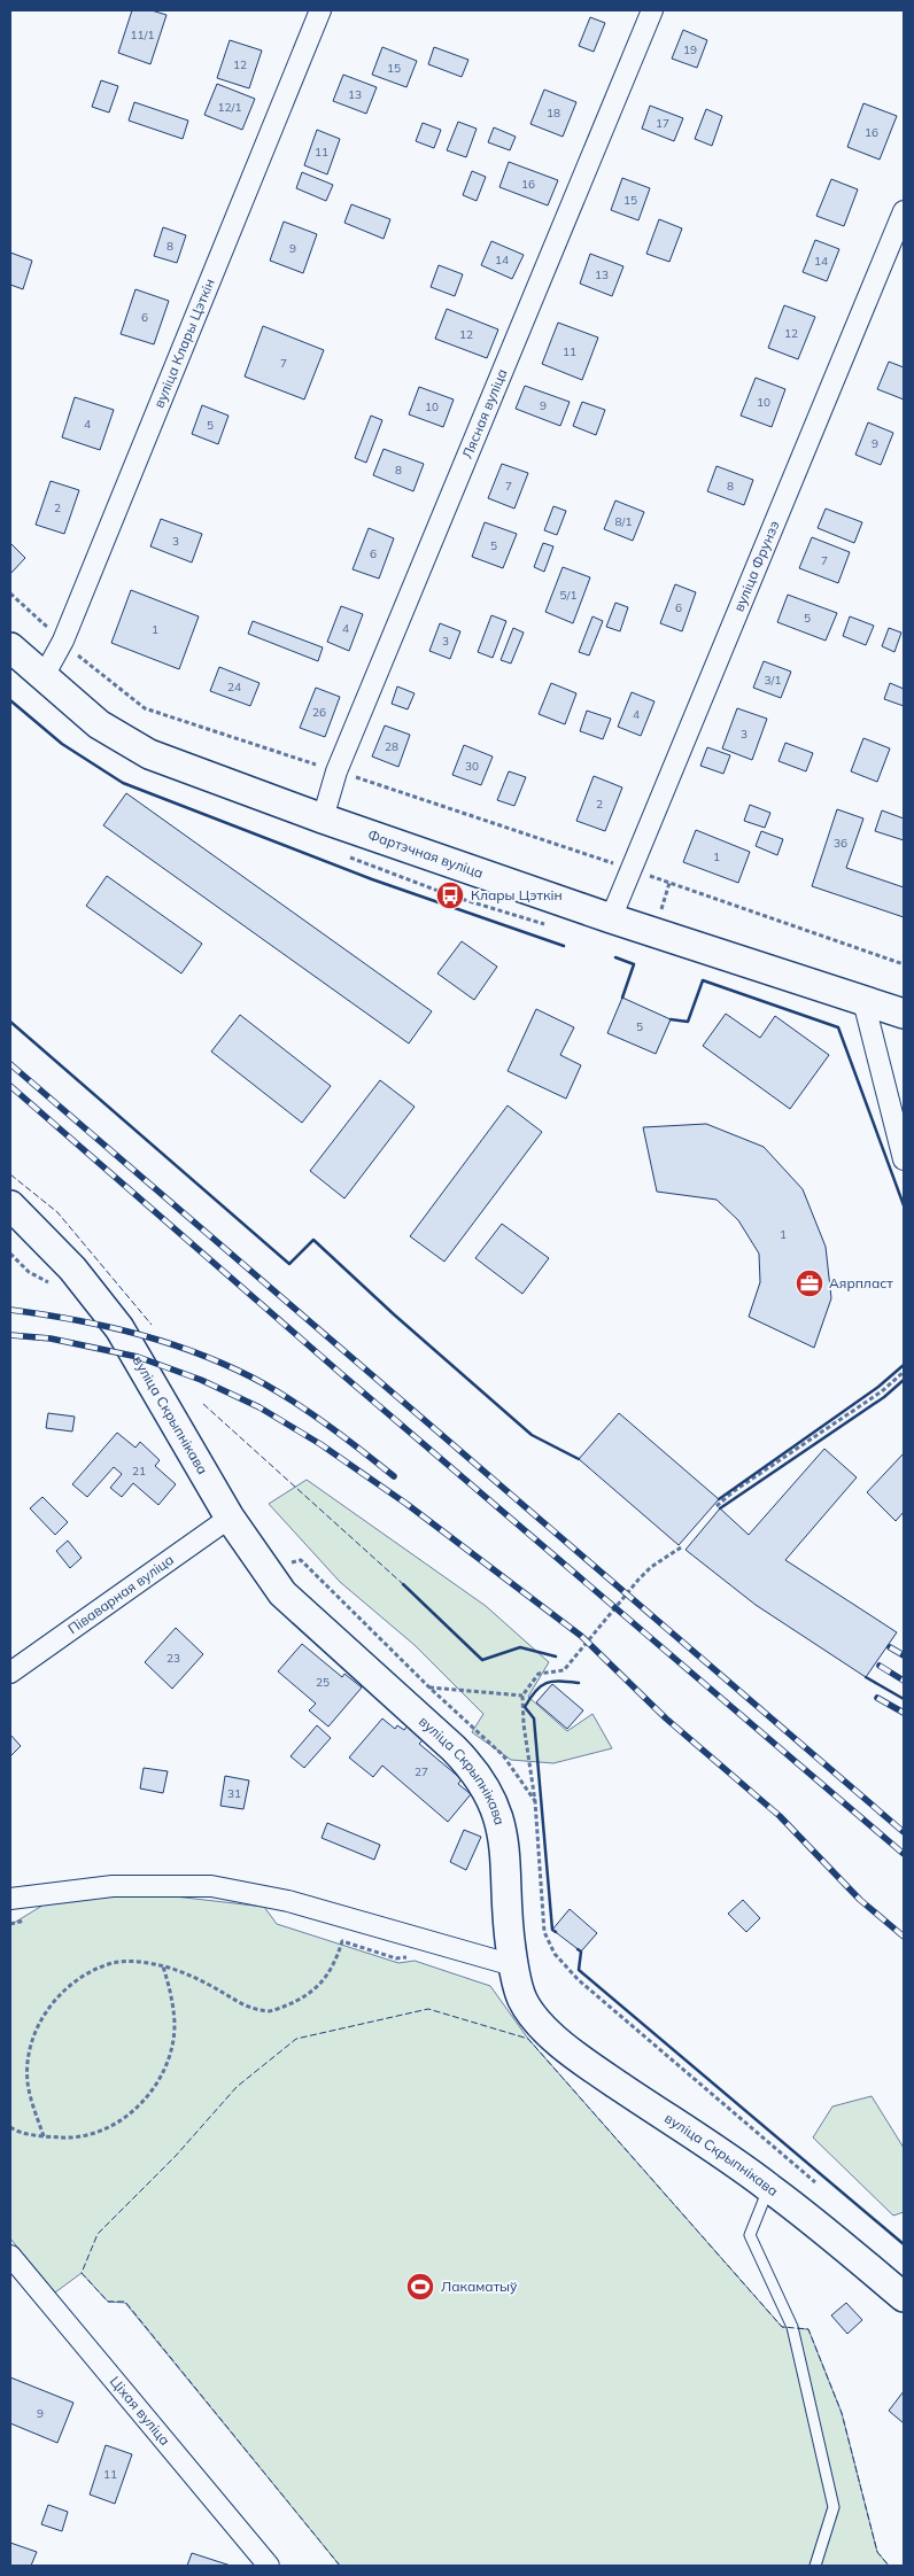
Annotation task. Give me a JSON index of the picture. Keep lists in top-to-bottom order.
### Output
{
  "streets": {
    "street": [
      "вуліца Клары Цэткін",
      "Лясная вуліца",
      "вуліца Фрунзэ",
      "Фартэчная вуліца",
      "вуліца Скрыпнікава",
      "Піваварная вуліца",
      "Ціхая вуліца"
    ]
  },
  "crossings": [
    ["вуліца Клары Цэткін", "Фартэчная вуліца"],
    ["Лясная вуліца", "Фартэчная вуліца"],
    ["вуліца Фрунзэ", "Фартэчная вуліца"],
    ["вуліца Скрыпнікава", "Піваварная вуліца"]
  ],
  "places": {
    "bus stop": ["Клары Цэткін"],
    "office": ["Аярпласт"],
    "sports": ["Лакаматыў"]
  },
  "house_numbers": [
    "11/1",
    "19",
    "12",
    "15",
    "13",
    "12/1",
    "18",
    "17",
    "16",
    "11",
    "16",
    "15",
    "8",
    "9",
    "14",
    "14",
    "13",
    "6",
    "12",
    "12",
    "11",
    "7",
    "10",
    "9",
    "10",
    "4",
    "5",
    "9",
    "8",
    "7",
    "8",
    "2",
    "8/1",
    "3",
    "5",
    "6",
    "7",
    "5/1",
    "6",
    "5",
    "4",
    "1",
    "3",
    "3/1",
    "24",
    "26",
    "4",
    "3",
    "28",
    "30",
    "2",
    "36",
    "1",
    "5",
    "1",
    "21",
    "23",
    "25",
    "27",
    "31",
    "9",
    "11"
  ]
}
